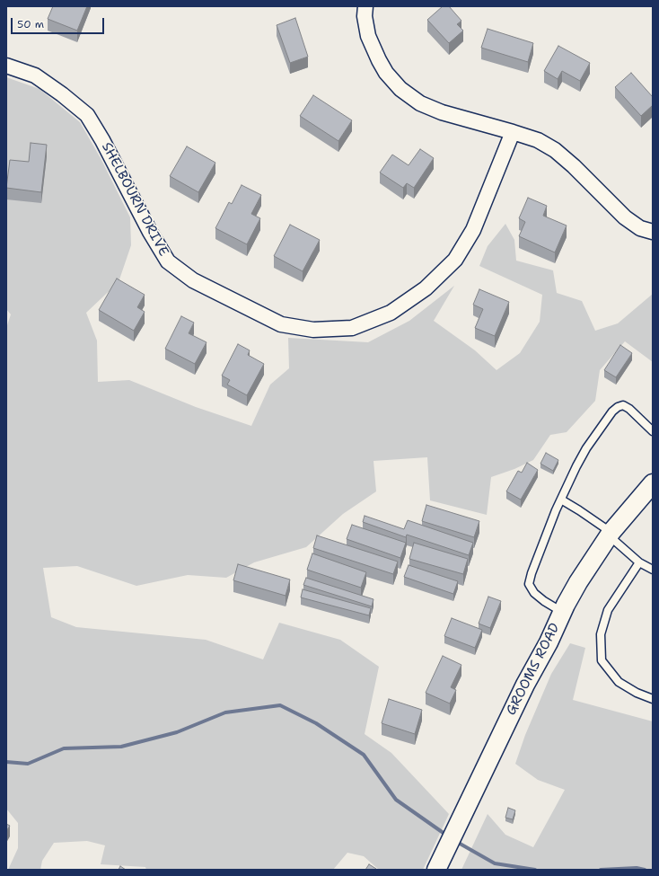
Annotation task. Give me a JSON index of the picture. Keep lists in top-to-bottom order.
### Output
{
  "streets": {
    "street": ["SHELBOURN DRIVE", "GROOMS ROAD"]
  },
  "scale_bar": "50 m"
}
